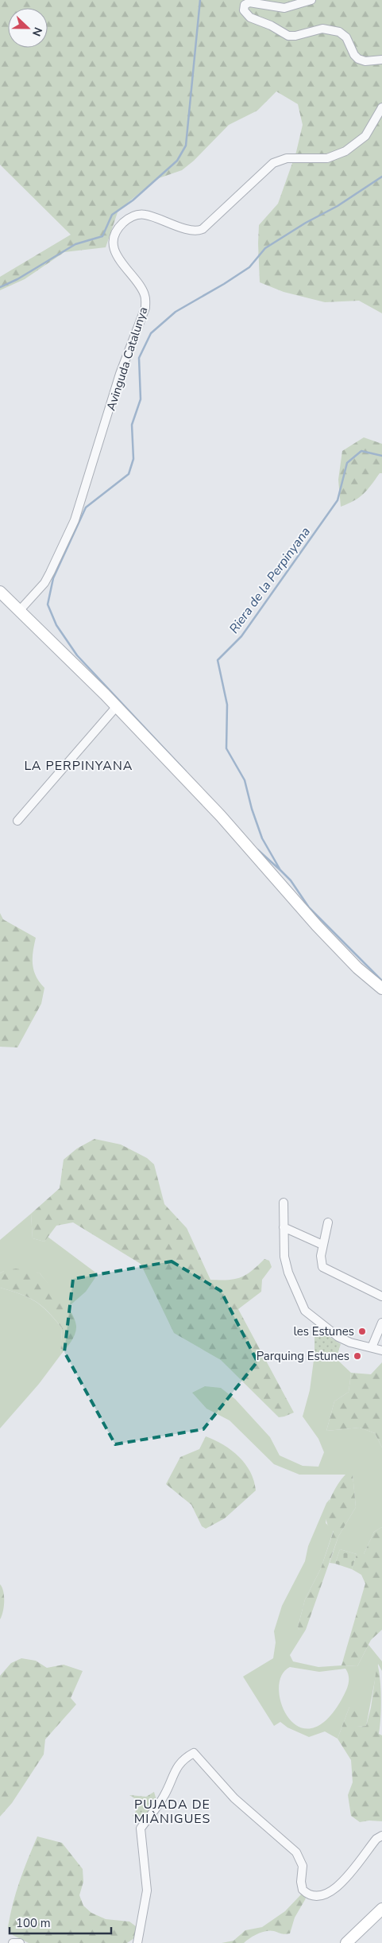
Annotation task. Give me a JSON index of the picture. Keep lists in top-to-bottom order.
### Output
{
  "streets": {
    "street": ["Avinguda Catalunya"]
  },
  "districts": ["LA PERPINYANA", "PUJADA DE MIÀNIGUES"],
  "water": ["Riera de la Perpinyana"],
  "places": ["les Estunes", "Parquing Estunes"],
  "scale_bar": "100 m",
  "north": "right"
}
